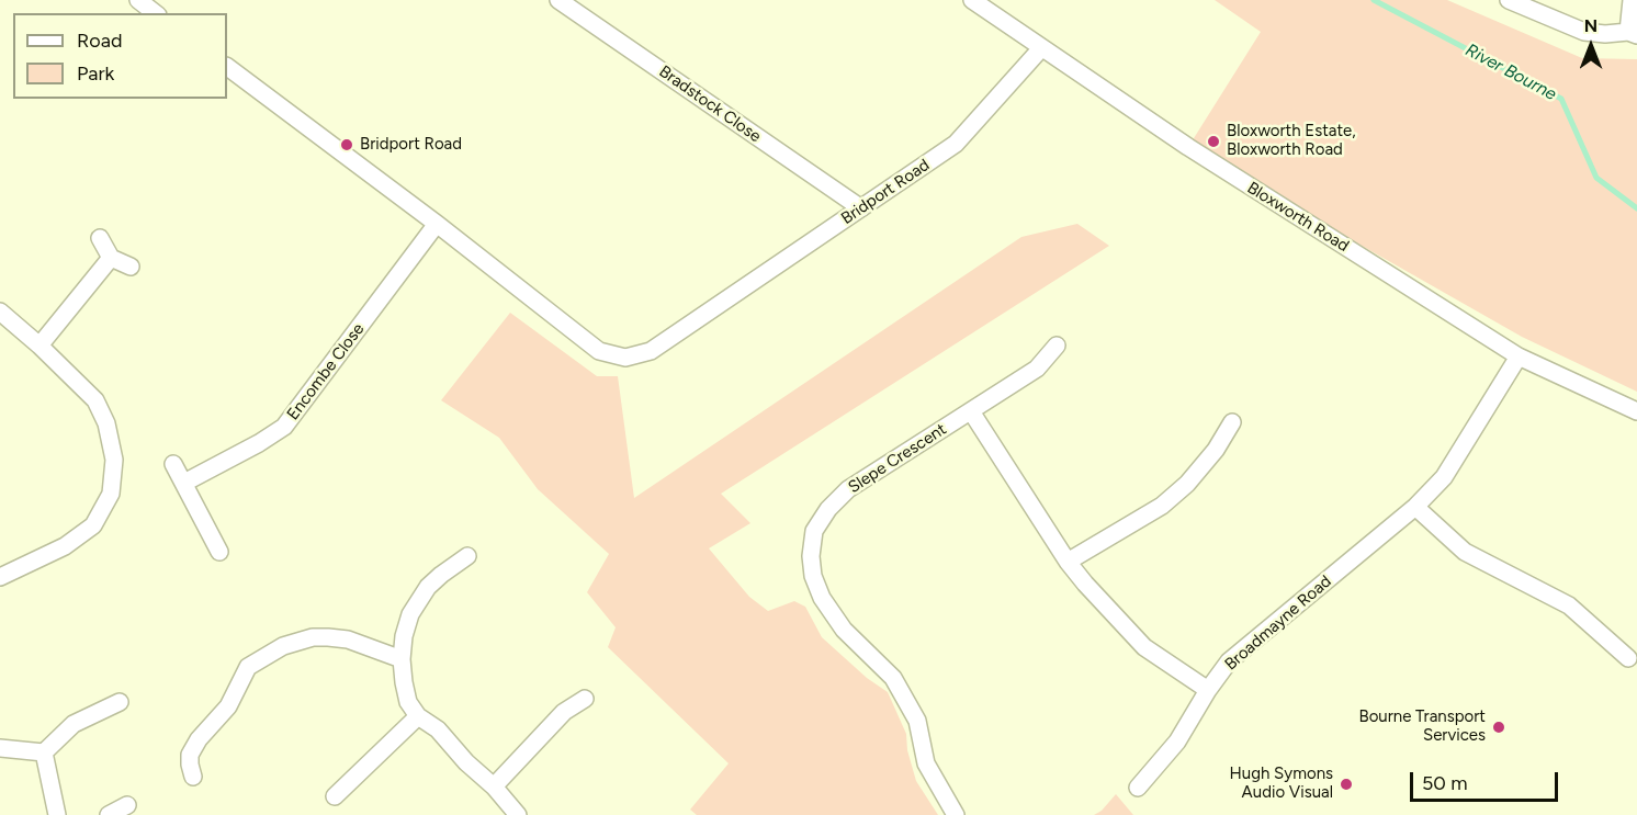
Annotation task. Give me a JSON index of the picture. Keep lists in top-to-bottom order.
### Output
{
  "streets": {
    "street": [
      "Bradstock Close",
      "Bridport Road",
      "Bloxworth Road",
      "Encombe Close",
      "Slepe Crescent",
      "Broadmayne Road"
    ]
  },
  "crossings": [
    ["Bradstock Close", "Bridport Road"],
    ["Bridport Road", "Bloxworth Road"],
    ["Bridport Road", "Encombe Close"],
    ["Bloxworth Road", "Broadmayne Road"]
  ],
  "water": ["River Bourne"],
  "places": [
    "Bloxworth Estate, Bloxworth Road",
    "Bridport Road",
    "Bourne Transport Services",
    "Hugh Symons Audio Visual"
  ],
  "legend": ["Road", "Park"],
  "scale_bar": "50 m",
  "north": "top"
}
